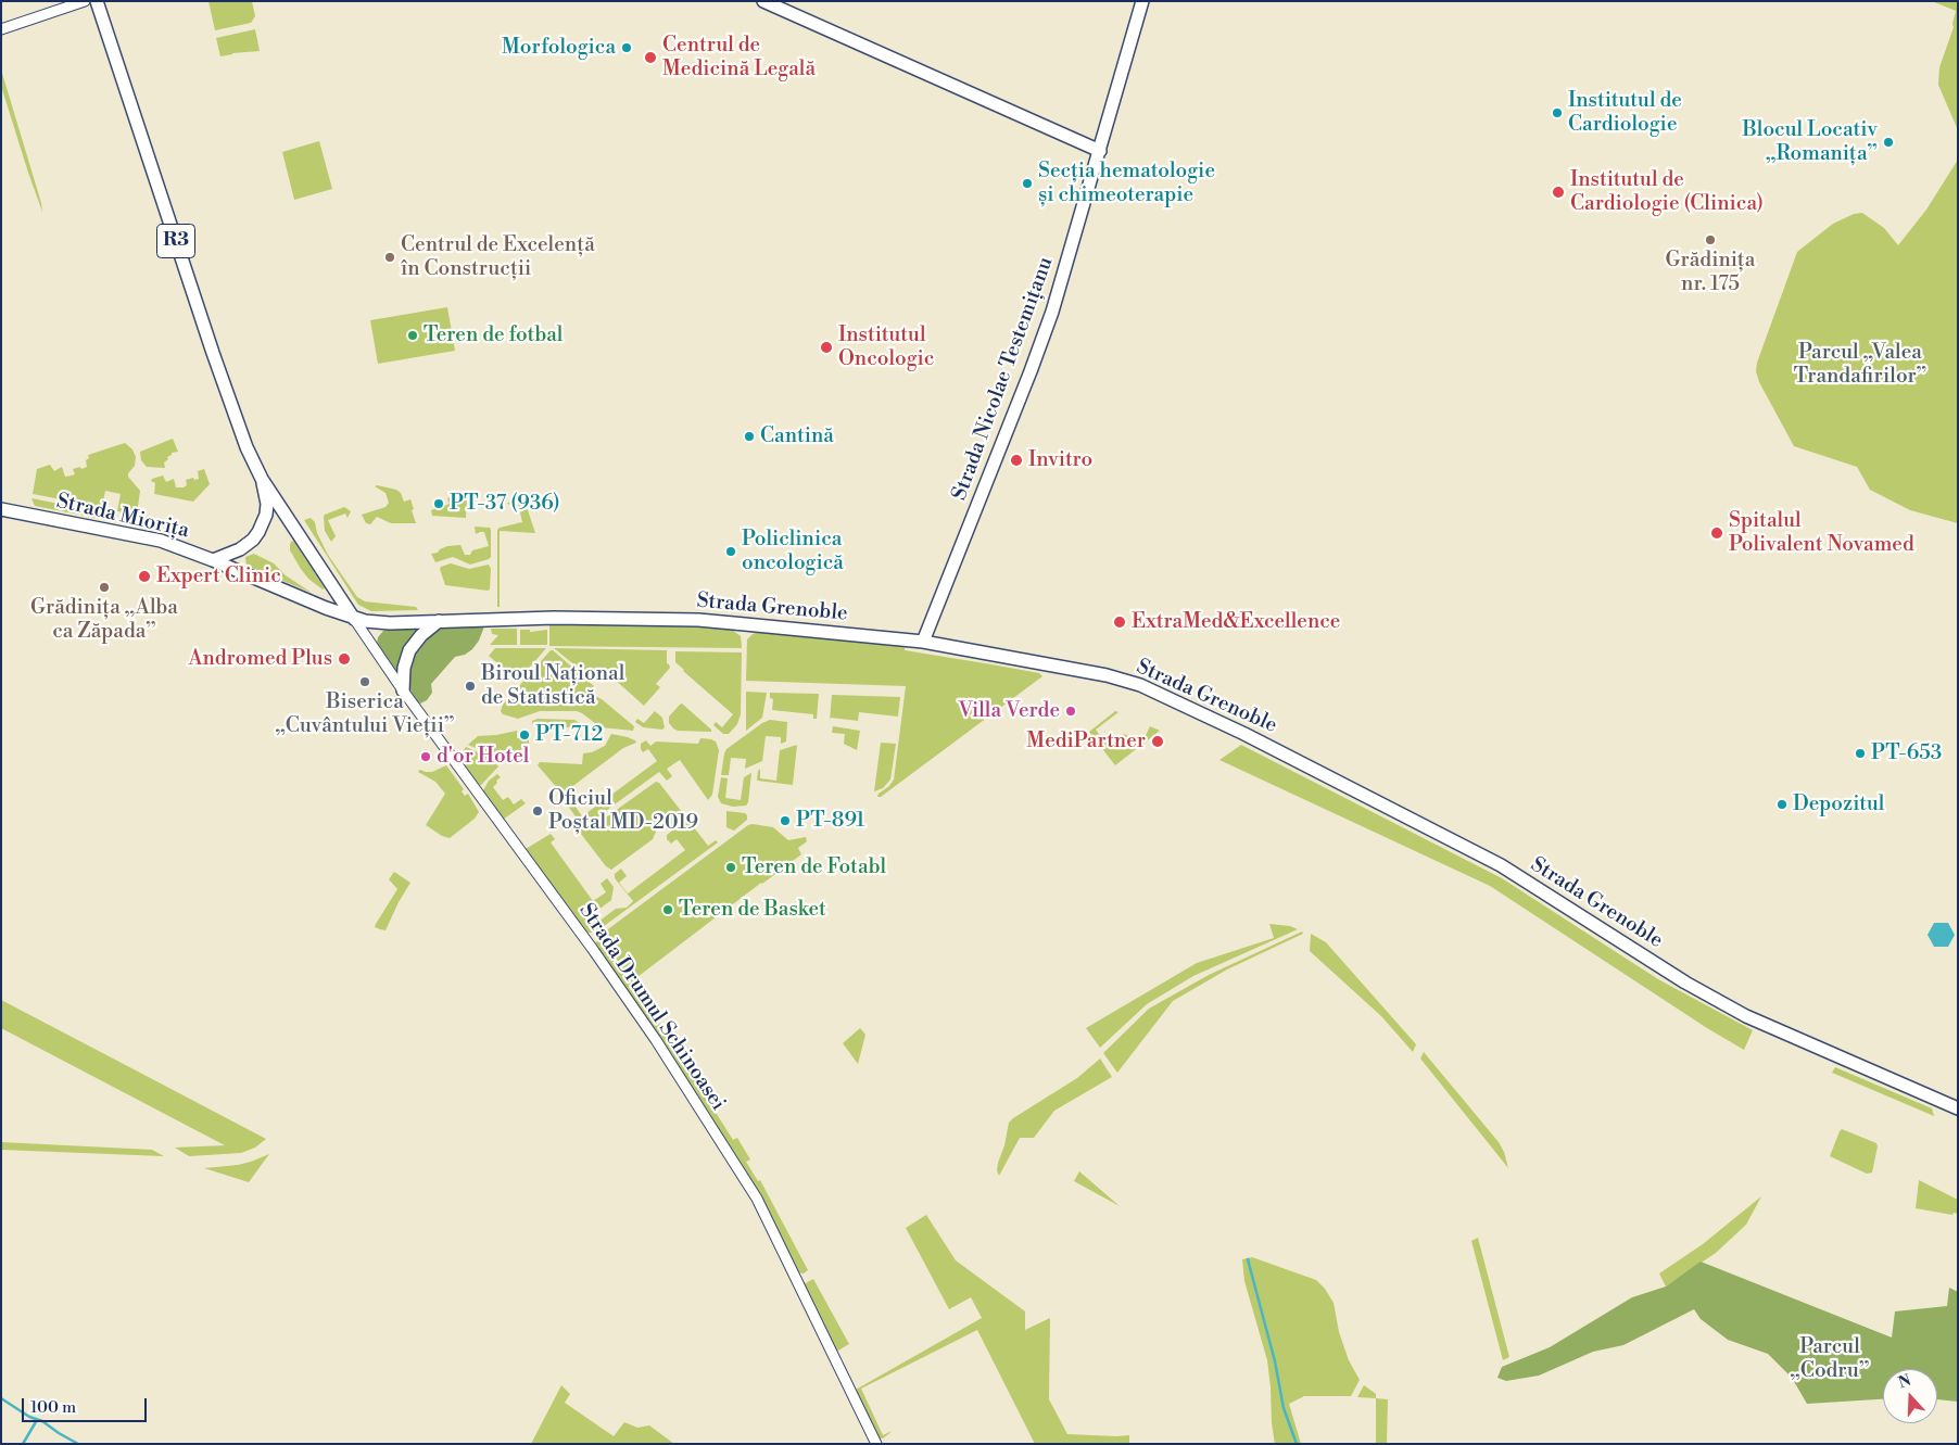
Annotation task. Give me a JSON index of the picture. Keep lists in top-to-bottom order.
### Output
{
  "streets": {
    "main road": [
      "R3",
      "Strada Nicolae Testemițanu",
      "Strada Miorița",
      "Strada Grenoble"
    ],
    "street": ["Strada Drumul Schinoasei"]
  },
  "crossings": [
    ["R3", "Strada Miorița"],
    ["Strada Nicolae Testemițanu", "Strada Grenoble"],
    ["Strada Miorița", "Strada Grenoble"],
    ["Strada Miorița", "Strada Drumul Schinoasei"],
    ["Strada Grenoble", "Strada Drumul Schinoasei"]
  ],
  "parks": ["Parcul „Valea Trandafirilor”", "Parcul „Codru”"],
  "places": [
    "Morfologica",
    "Centrul de Medicină Legală",
    "Institutul de Cardiologie",
    "Blocul Locativ „Romanița”",
    "Secția hematologie și chimeoterapie",
    "Institutul de Cardiologie (Clinica)",
    "Grădinița nr. 175",
    "Centrul de Excelență în Construcții",
    "Teren de fotbal",
    "Institutul Oncologic",
    "Cantină",
    "Invitro",
    "PT-37 (936)",
    "Spitalul Polivalent Novamed",
    "Policlinica oncologică",
    "Expert Clinic",
    "Grădinița „Alba ca Zăpada”",
    "ExtraMed&Excellence",
    "Andromed Plus",
    "Biserica „Cuvântului Vieții”",
    "Biroul Național de Statistică",
    "Villa Verde",
    "PT-712",
    "MediPartner",
    "PT-653",
    "d'or Hotel",
    "Depozitul",
    "Oficiul Poștal MD-2019",
    "PT-891",
    "Teren de Fotabl",
    "Teren de Basket"
  ],
  "scale_bar": "100 m",
  "north": "top"
}
